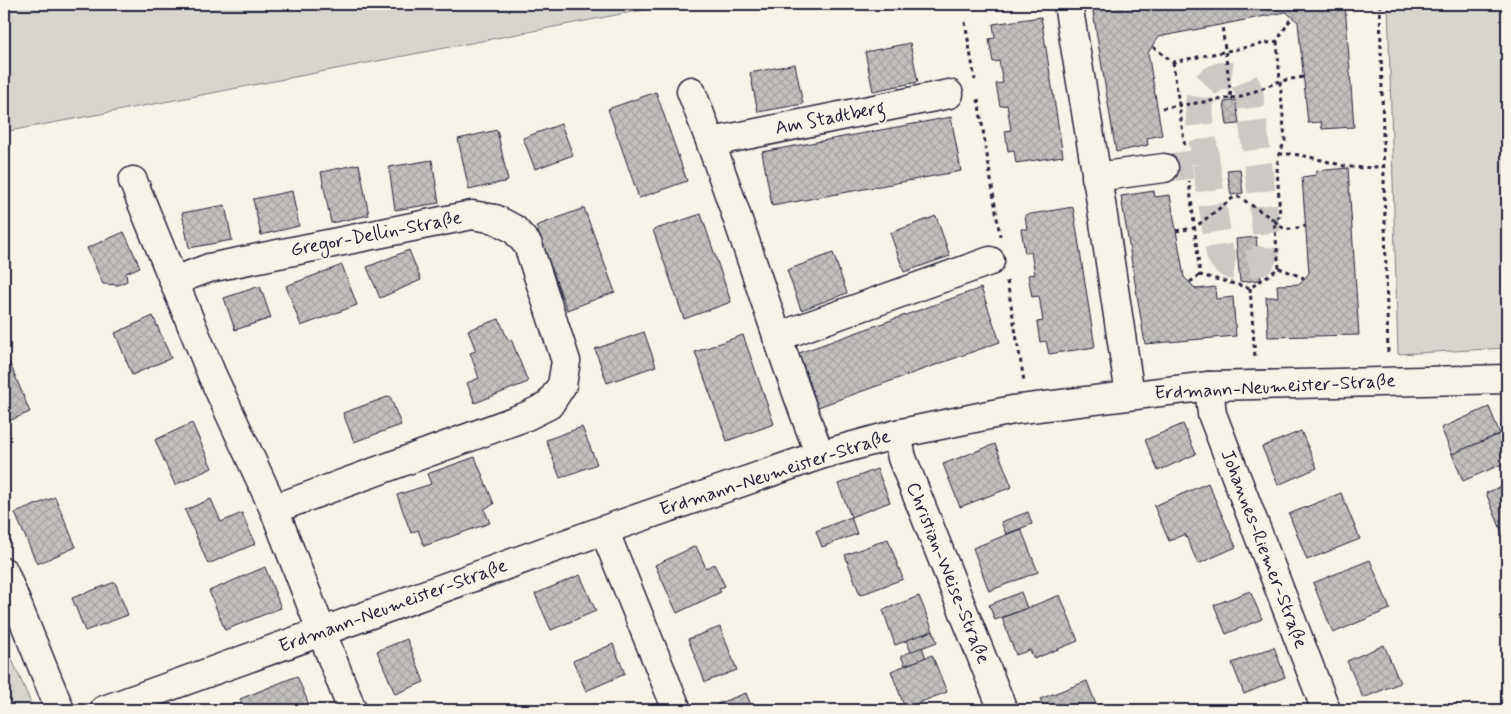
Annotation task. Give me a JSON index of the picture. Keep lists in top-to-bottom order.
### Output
{
  "streets": {
    "street": [
      "Am Stadtberg",
      "Gregor-Dellin-Straße",
      "Erdmann-Neumeister-Straße",
      "Johannes-Riemer-Straße",
      "Christian-Weise-Straße"
    ]
  },
  "crossings": [
    ["Erdmann-Neumeister-Straße", "Johannes-Riemer-Straße"],
    ["Erdmann-Neumeister-Straße", "Christian-Weise-Straße"]
  ]
}
